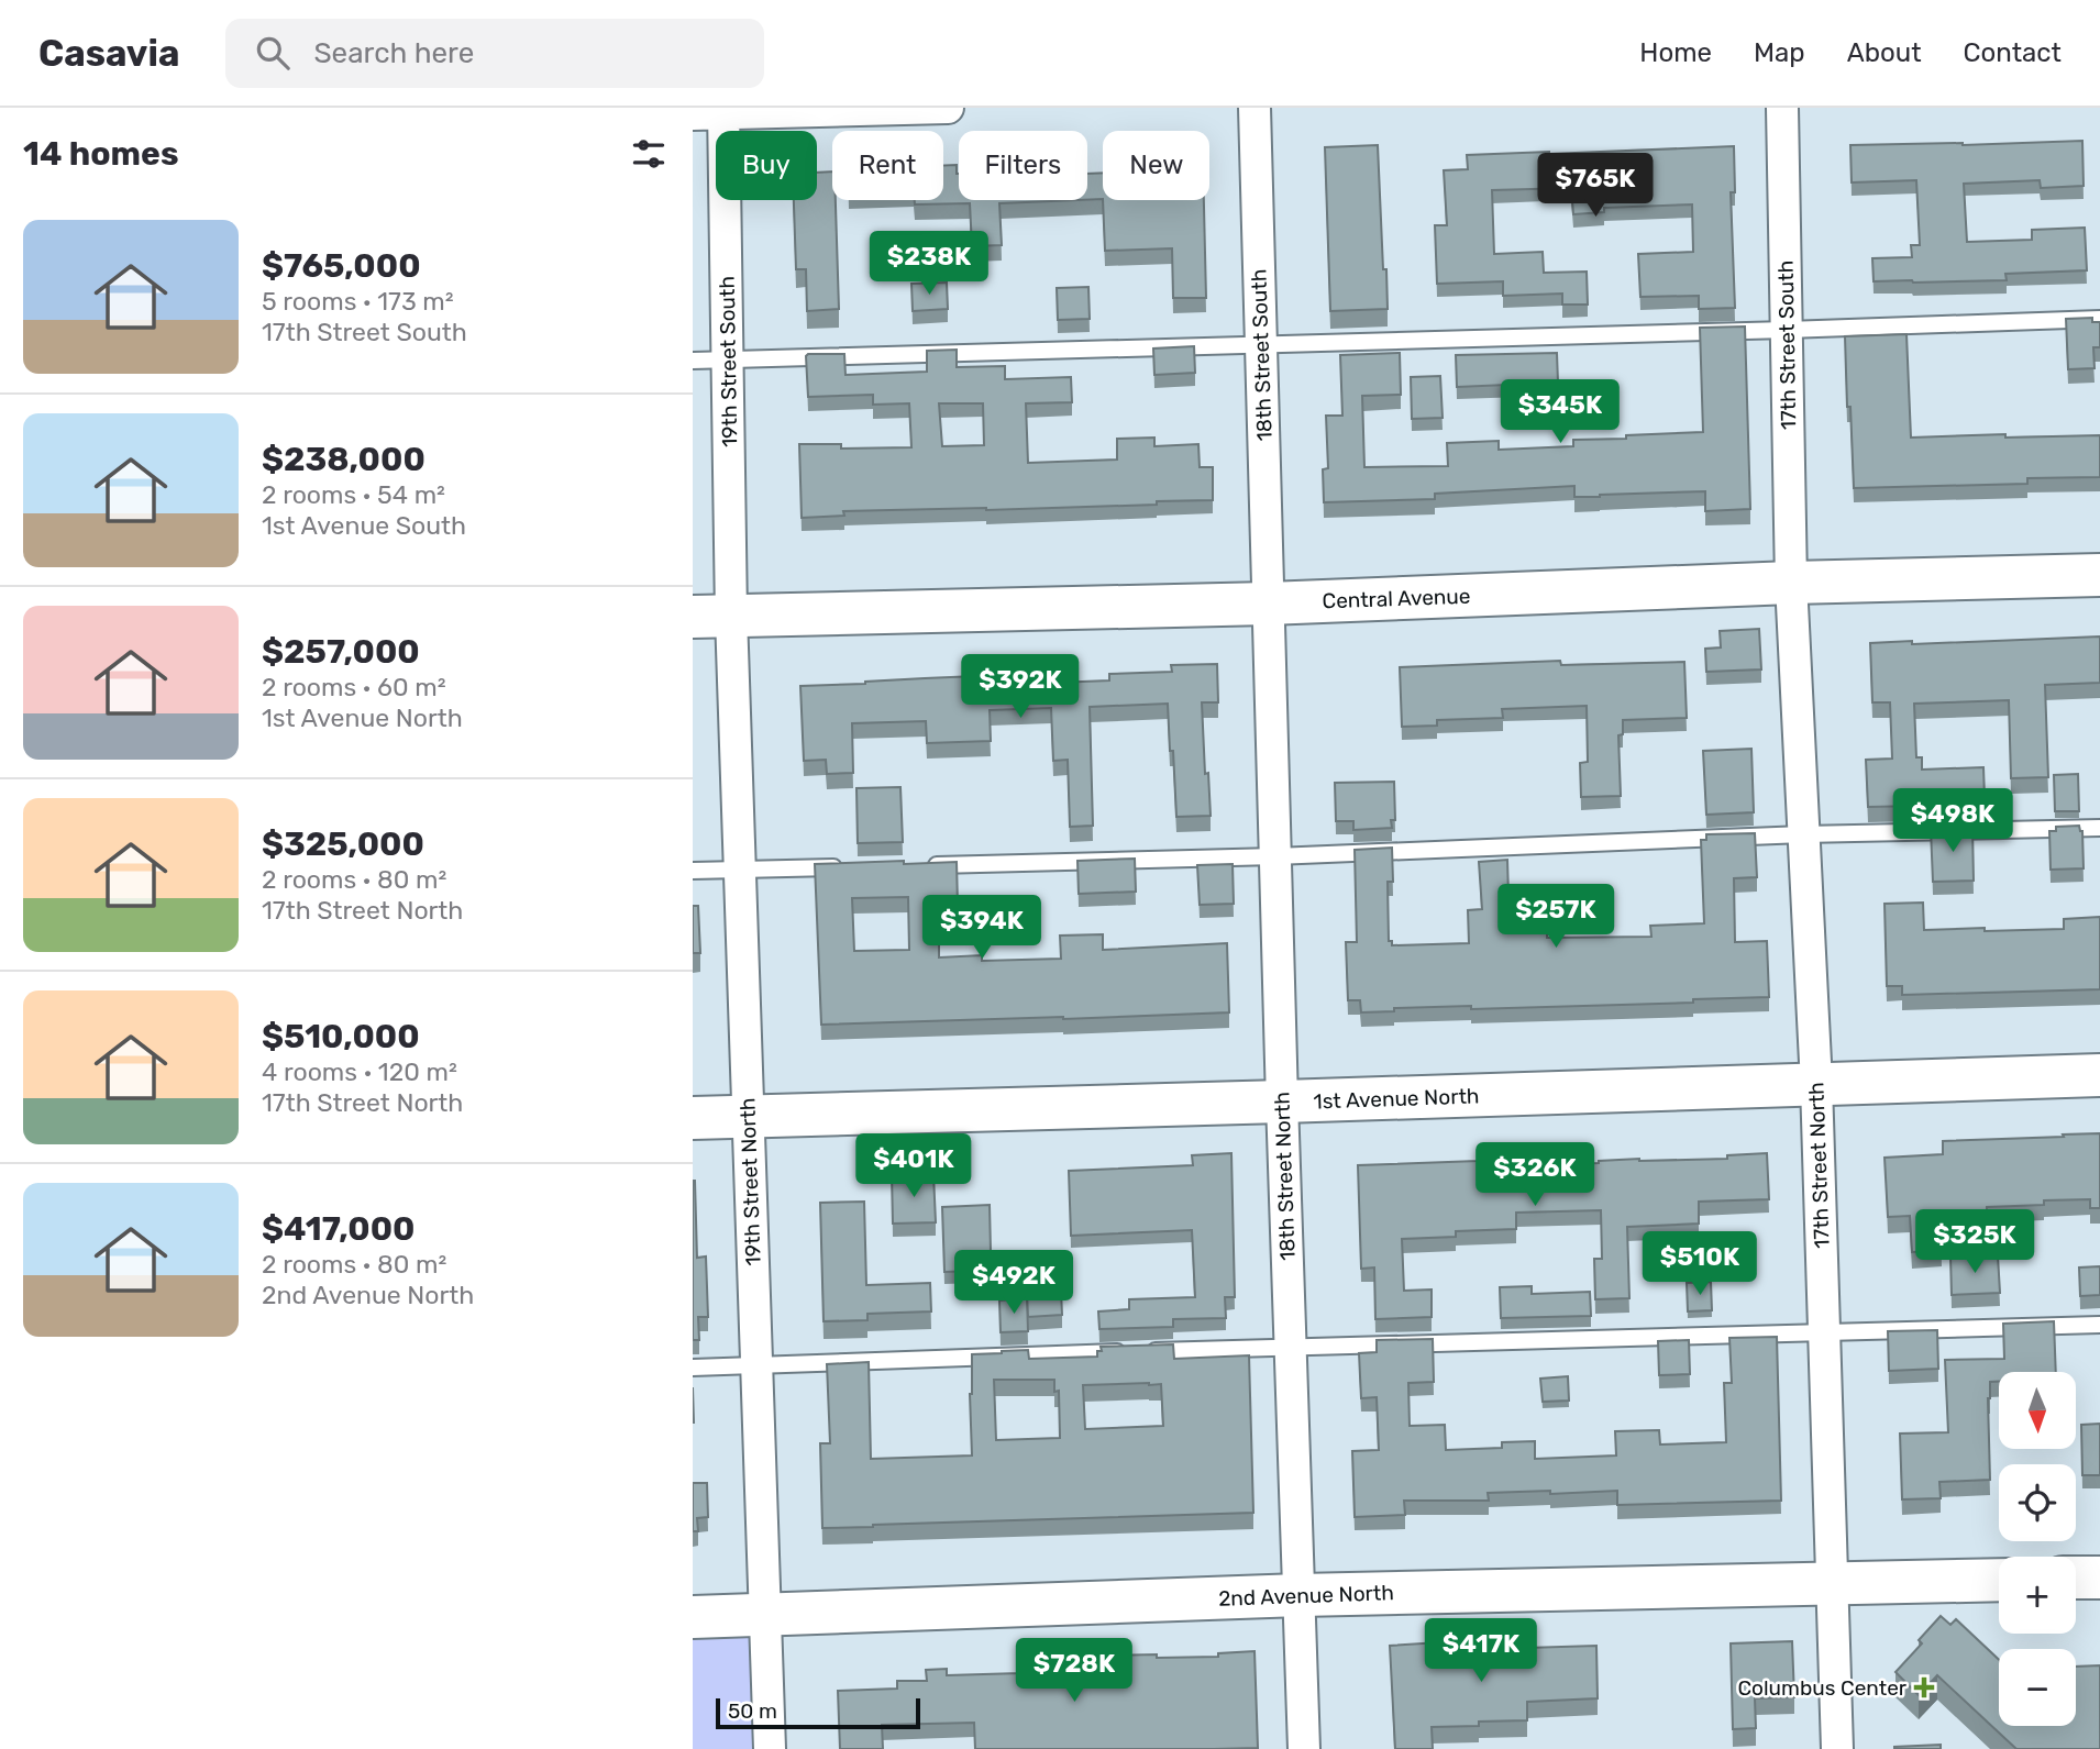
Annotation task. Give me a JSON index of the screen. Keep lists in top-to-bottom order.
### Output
{
  "streets": {
    "main road": ["Central Avenue", "1st Avenue North", "2nd Avenue North"],
    "street": [
      "17th Street South",
      "18th Street South",
      "19th Street South",
      "17th Street North",
      "18th Street North",
      "19th Street North"
    ]
  },
  "crossings": [
    ["17th Street South", "Central Avenue"],
    ["17th Street South", "17th Street North"],
    ["18th Street South", "Central Avenue"],
    ["18th Street South", "18th Street North"],
    ["19th Street South", "Central Avenue"],
    ["19th Street South", "19th Street North"],
    ["Central Avenue", "17th Street North"],
    ["Central Avenue", "18th Street North"],
    ["Central Avenue", "19th Street North"],
    ["1st Avenue North", "17th Street North"],
    ["1st Avenue North", "18th Street North"],
    ["1st Avenue North", "19th Street North"],
    ["17th Street North", "2nd Avenue North"],
    ["18th Street North", "2nd Avenue North"],
    ["19th Street North", "2nd Avenue North"]
  ],
  "places": {
    "health": ["Columbus Center"]
  },
  "scale_bar": "50 m",
  "north": "bottom",
  "page": {
    "header": "Casavia",
    "search": "Search here",
    "nav": [
      "Home",
      "Map",
      "About",
      "Contact"
    ],
    "heading": "14 homes",
    "chip": [
      "Buy",
      "Rent",
      "Filters",
      "New"
    ],
    "price": [
      "$765K",
      "$238K",
      "$345K",
      "$392K",
      "$498K",
      "$257K",
      "$394K",
      "$401K",
      "$326K",
      "$325K",
      "$510K",
      "$492K",
      "$417K",
      "$728K"
    ],
    "list": [
      {
        "name": "$765,000",
        "note": "5 rooms · 173 m² · 17th Street South"
      },
      {
        "name": "$238,000",
        "note": "2 rooms · 54 m² · 1st Avenue South"
      },
      {
        "name": "$257,000",
        "note": "2 rooms · 60 m² · 1st Avenue North"
      },
      {
        "name": "$325,000",
        "note": "2 rooms · 80 m² · 17th Street North"
      },
      {
        "name": "$510,000",
        "note": "4 rooms · 120 m² · 17th Street North"
      },
      {
        "name": "$417,000",
        "note": "2 rooms · 80 m² · 2nd Avenue North"
      }
    ],
    "map_buttons": ["+", "−"],
    "scale": "50 m"
  }
}
